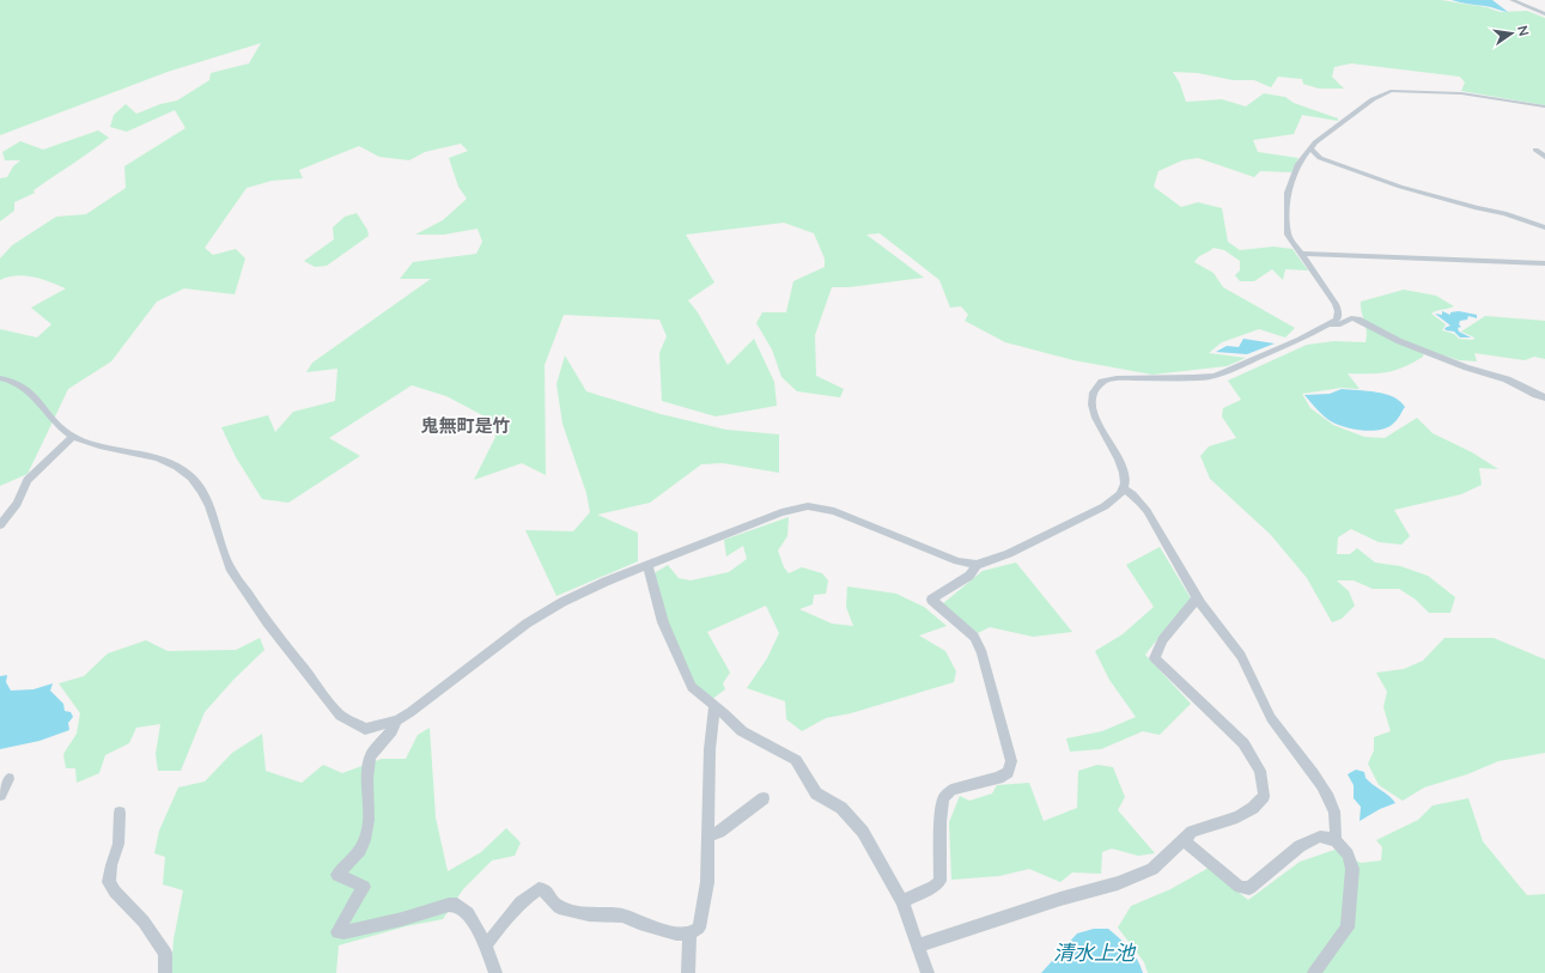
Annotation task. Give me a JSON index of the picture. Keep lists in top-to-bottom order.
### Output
{
  "districts": ["鬼無町是竹"],
  "water": ["清水上池"],
  "north": "right"
}
